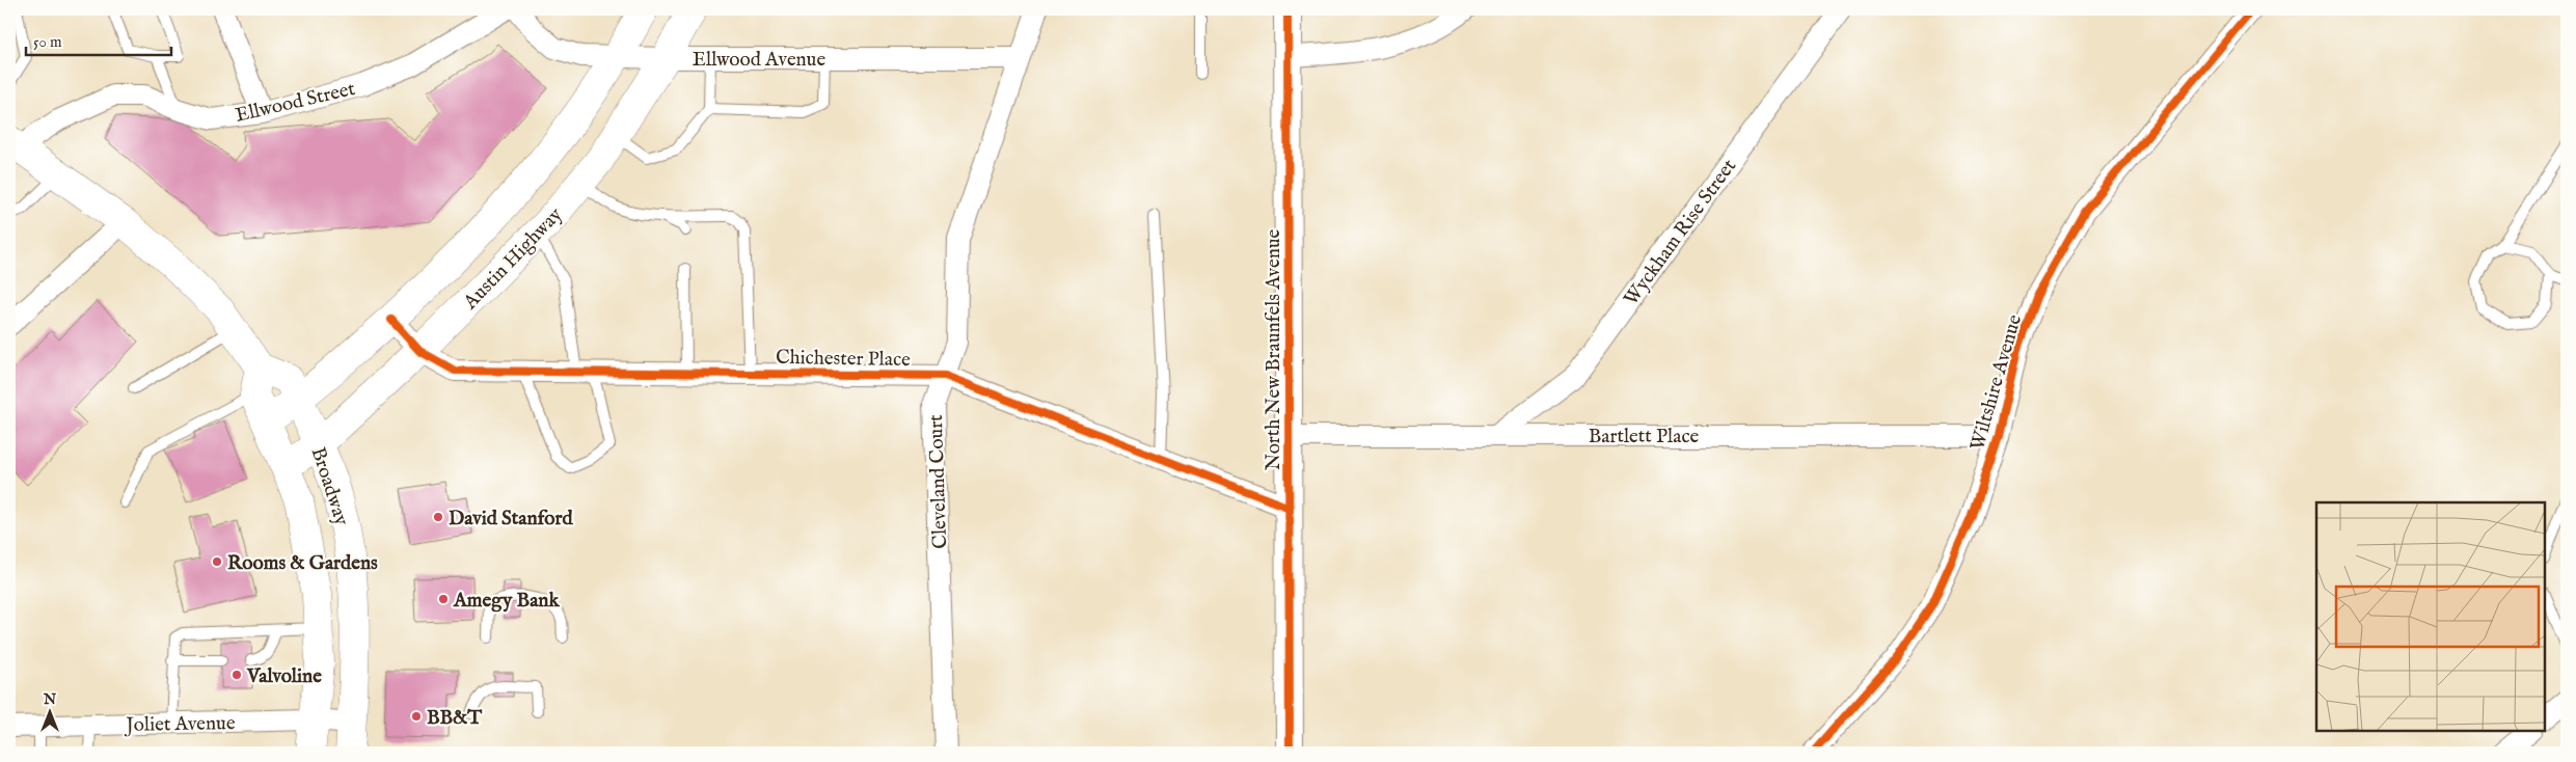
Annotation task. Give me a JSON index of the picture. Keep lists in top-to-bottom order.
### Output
{
  "streets": {
    "main road": ["Austin Highway", "Broadway"],
    "street": [
      "Ellwood Avenue",
      "Ellwood Street",
      "Wyckham Rise Street",
      "North New Braunfels Avenue",
      "Chichester Place",
      "Wiltshire Avenue",
      "Bartlett Place",
      "Cleveland Court",
      "Joliet Avenue"
    ]
  },
  "crossings": [
    ["Ellwood Avenue", "Austin Highway"],
    ["Ellwood Avenue", "Cleveland Court"],
    ["Ellwood Street", "Broadway"],
    ["Wyckham Rise Street", "Bartlett Place"],
    ["Austin Highway", "Chichester Place"],
    ["Austin Highway", "Broadway"],
    ["North New Braunfels Avenue", "Chichester Place"],
    ["North New Braunfels Avenue", "Bartlett Place"],
    ["Chichester Place", "Cleveland Court"],
    ["Wiltshire Avenue", "Bartlett Place"],
    ["Broadway", "Joliet Avenue"]
  ],
  "places": [
    "David Stanford",
    "Rooms & Gardens",
    "Amegy Bank",
    "Valvoline",
    "BB&T"
  ],
  "scale_bar": "50 m",
  "north": "top"
}
